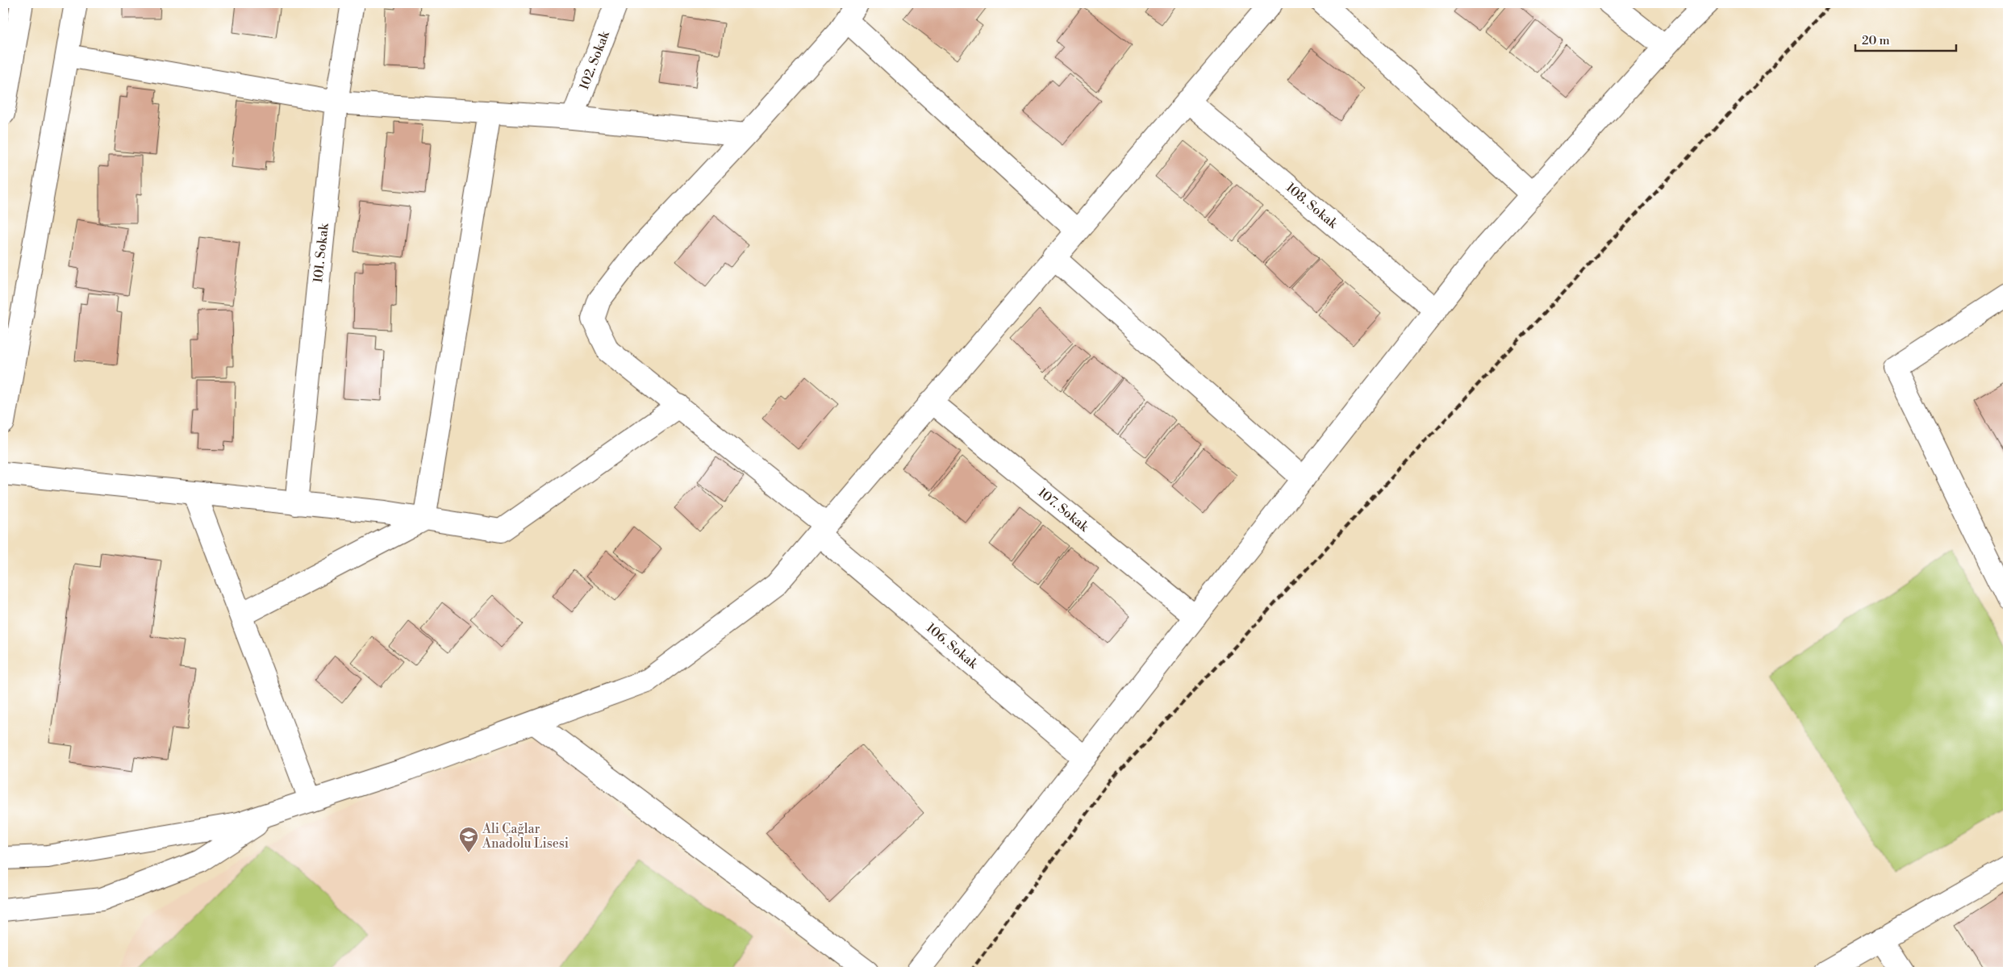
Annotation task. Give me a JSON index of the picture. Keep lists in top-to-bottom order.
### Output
{
  "streets": {
    "street": [
      "102. Sokak",
      "108. Sokak",
      "101. Sokak",
      "107. Sokak",
      "106. Sokak"
    ]
  },
  "places": {
    "school or university": ["Ali Çağlar Anadolu Lisesi"]
  },
  "scale_bar": "20 m"
}
